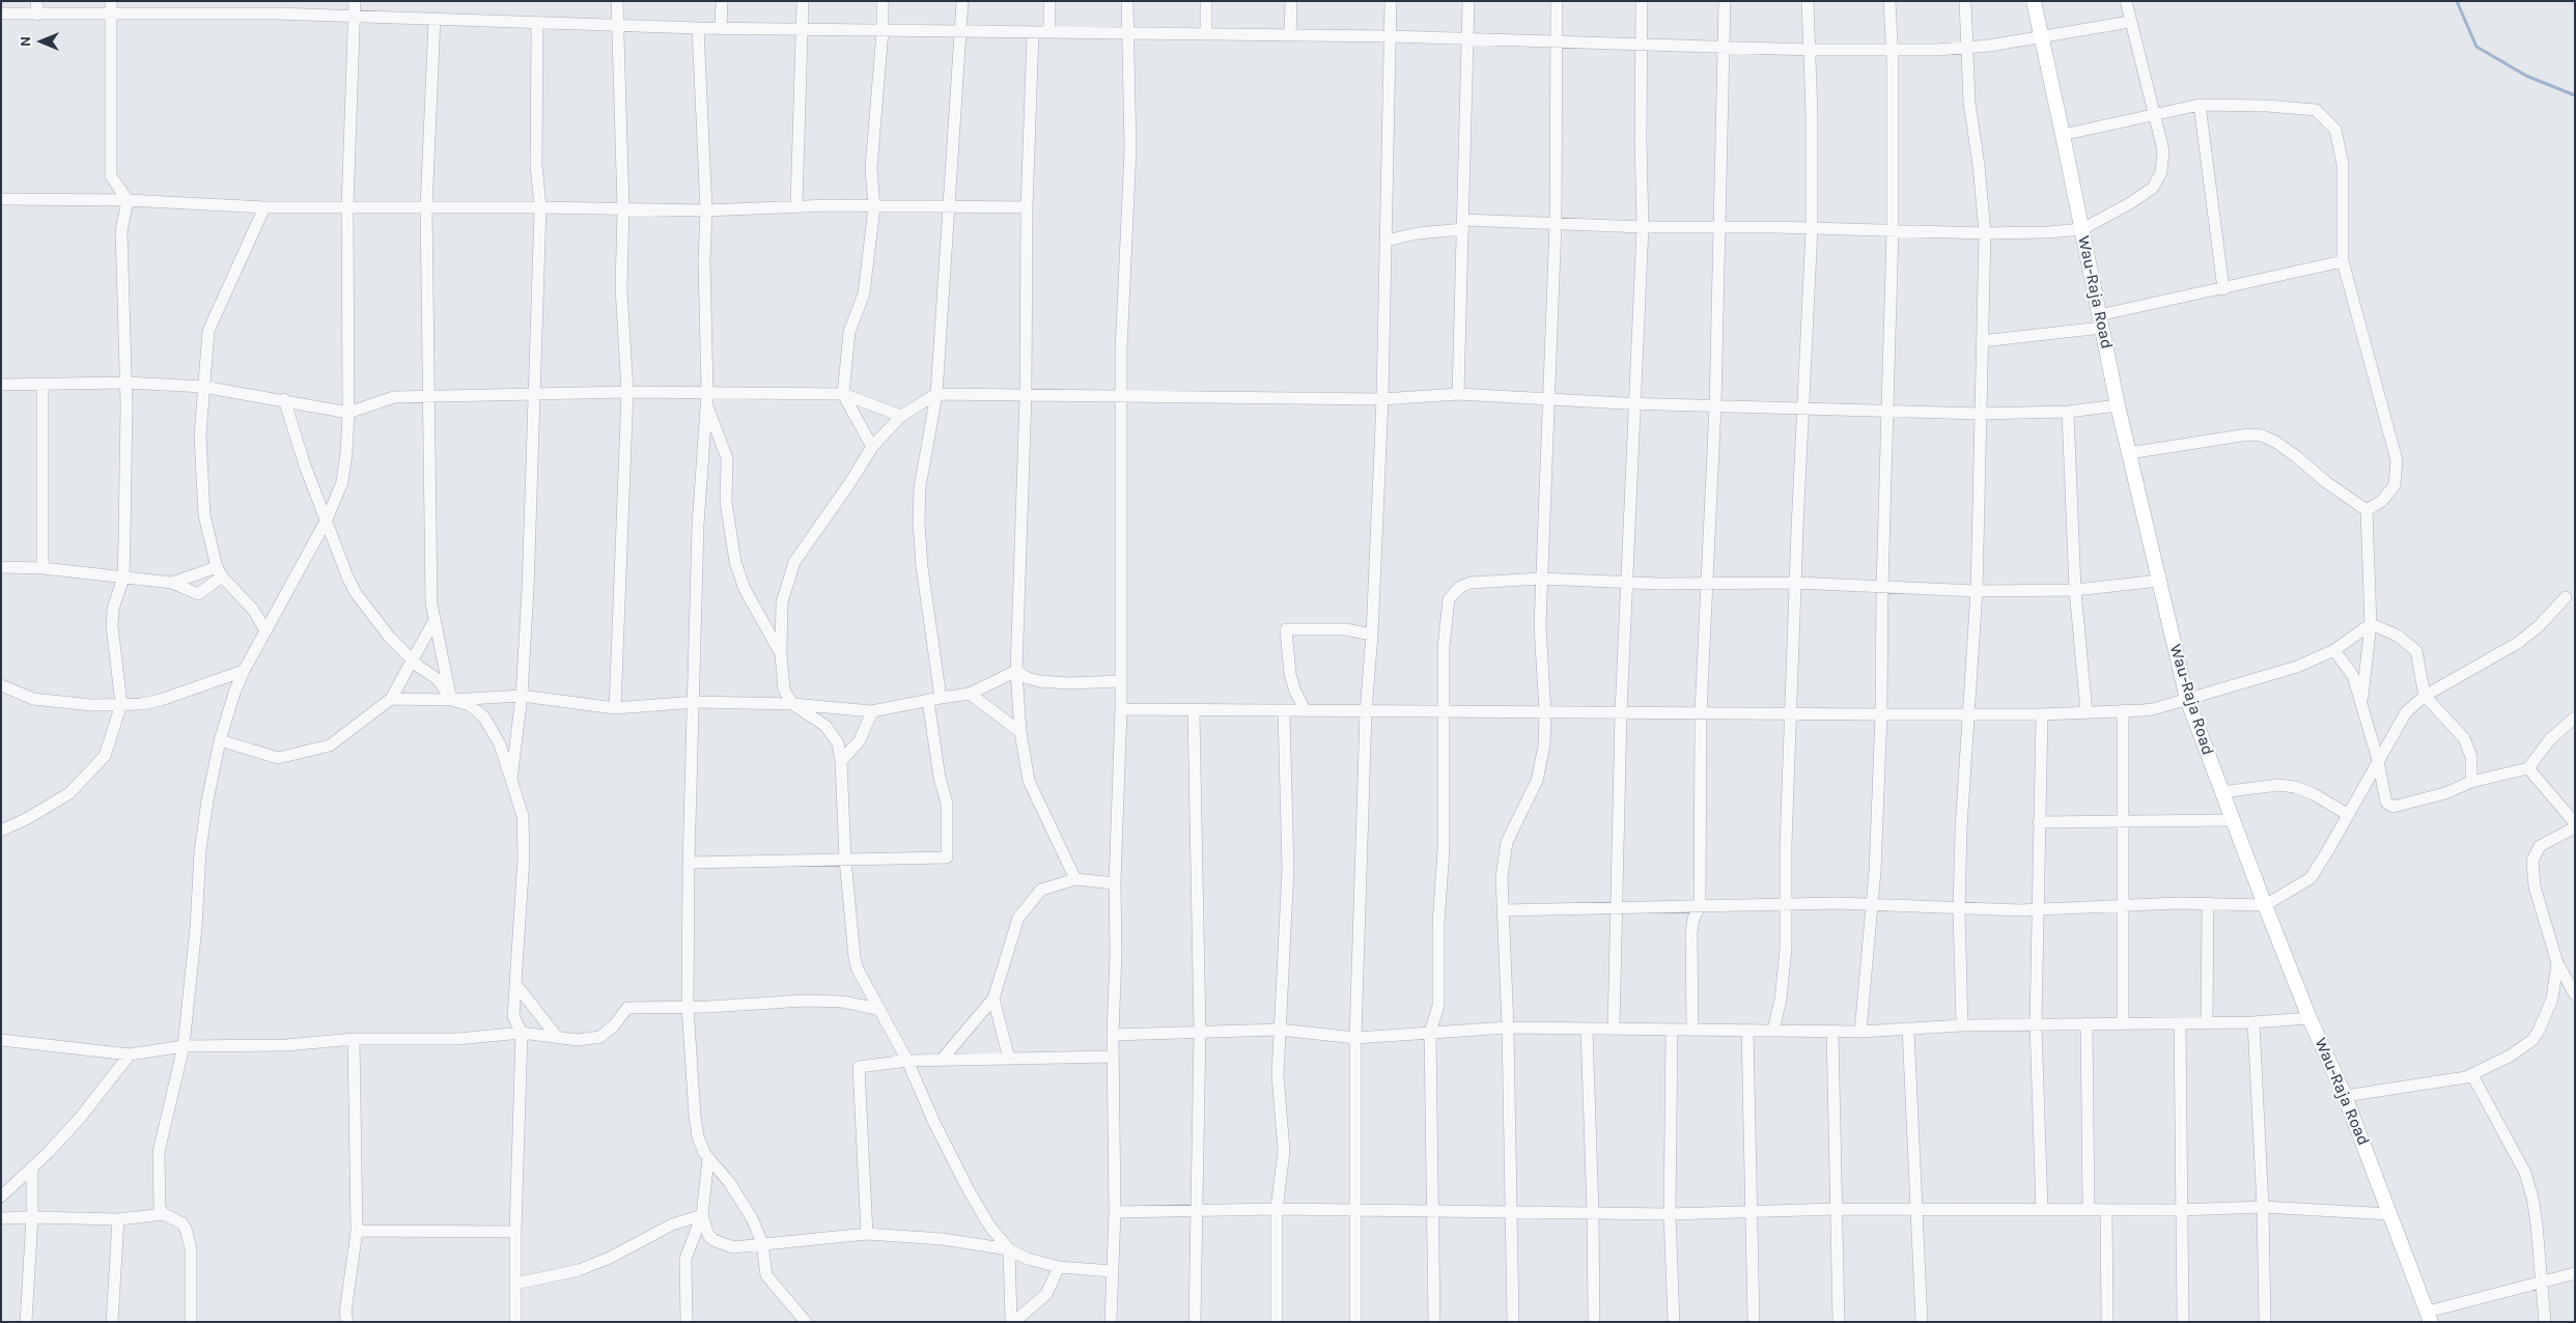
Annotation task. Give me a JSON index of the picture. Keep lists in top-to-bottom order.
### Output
{
  "streets": {
    "main road": ["Wau-Raja Road"]
  },
  "north": "left"
}
